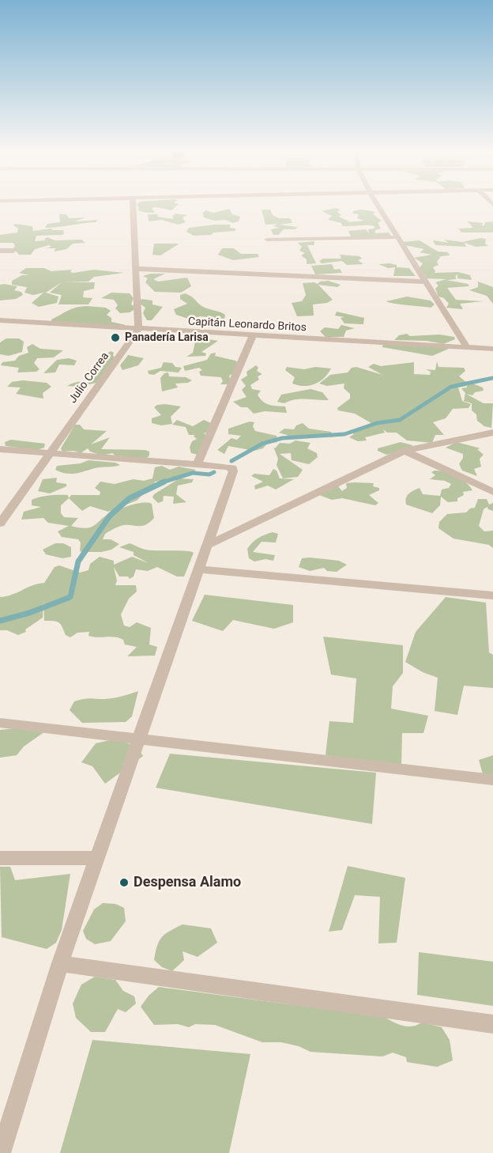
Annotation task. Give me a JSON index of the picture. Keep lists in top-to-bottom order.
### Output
{
  "streets": {
    "street": ["Capitán Leonardo Britos", "Julio Correa"]
  },
  "crossings": [
    ["Capitán Leonardo Britos", "Julio Correa"]
  ],
  "places": ["Panadería Larisa", "Despensa Alamo"]
}
